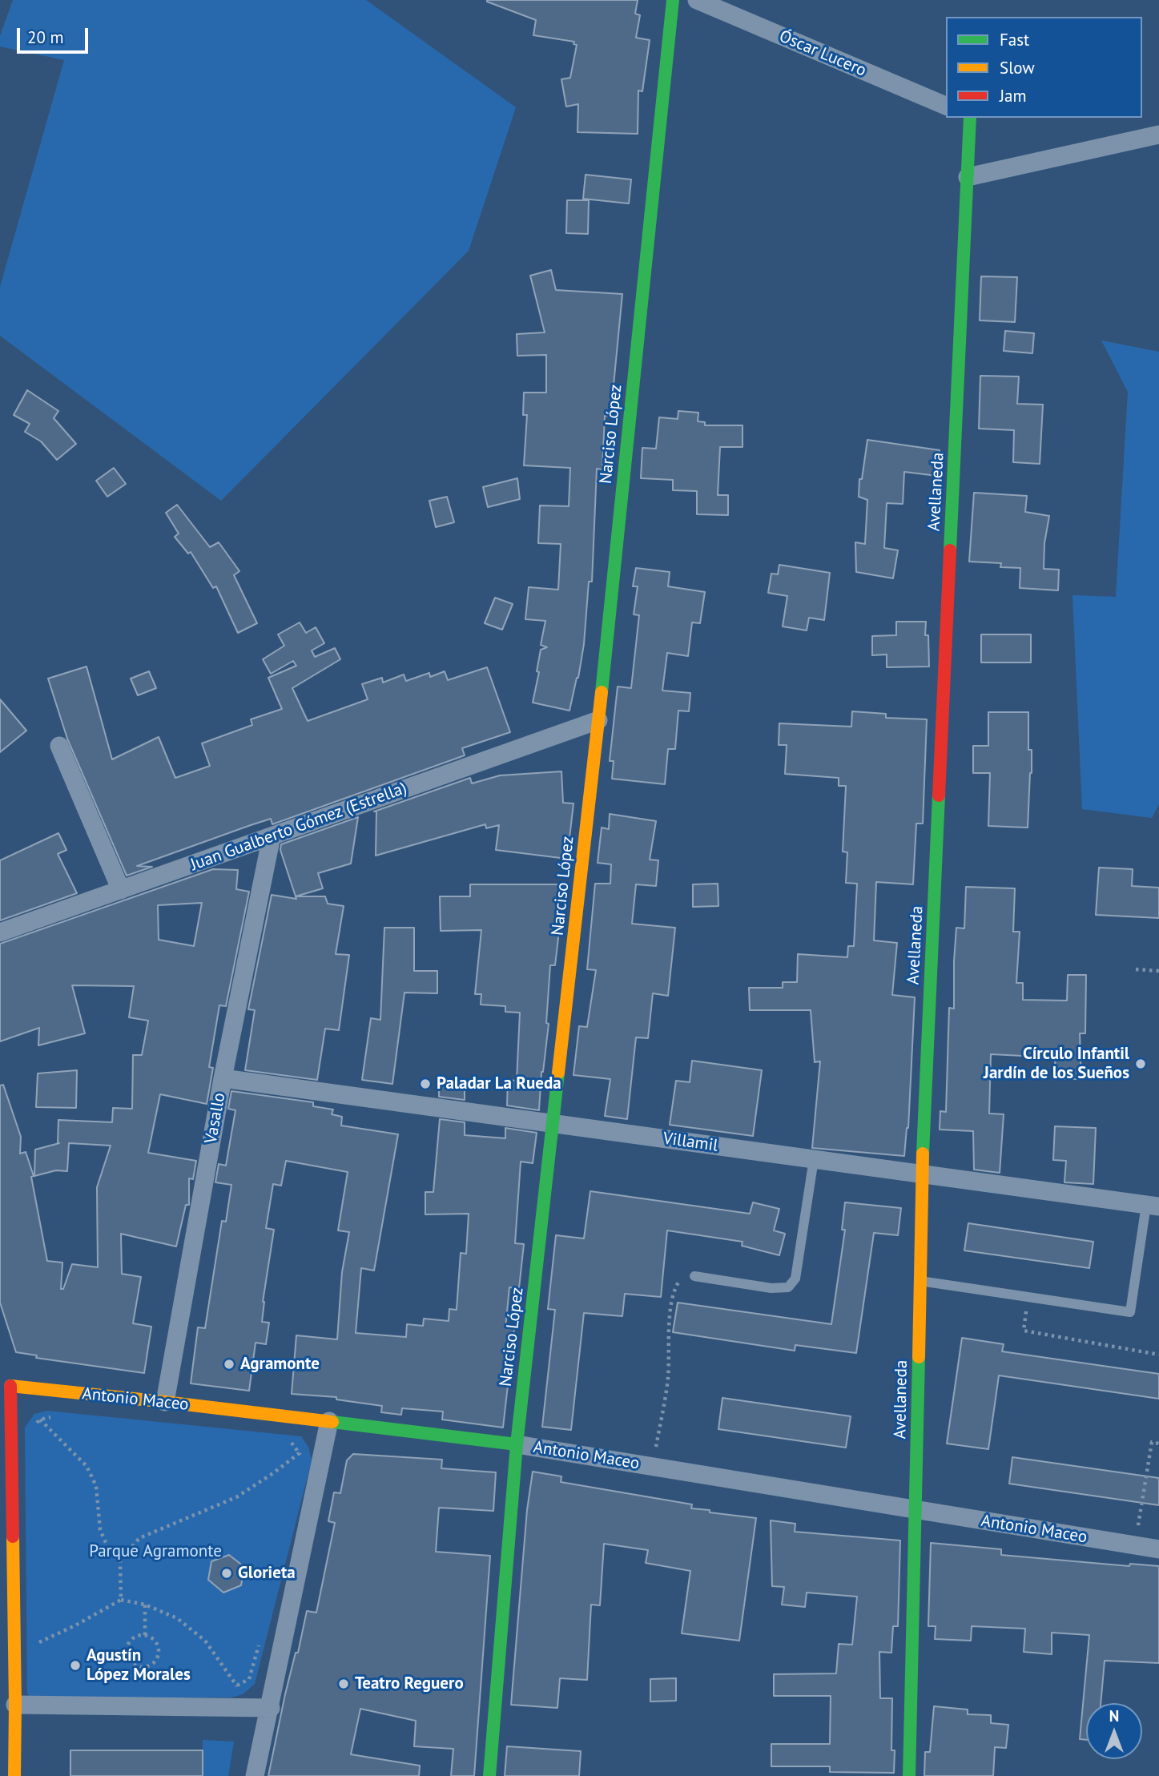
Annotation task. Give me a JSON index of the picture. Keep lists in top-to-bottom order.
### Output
{
  "streets": {
    "street": [
      "Óscar Lucero",
      "Narciso López",
      "Avellaneda",
      "Juan Gualberto Gómez (Estrella)",
      "Vasallo",
      "Villamil",
      "Antonio Maceo"
    ]
  },
  "crossings": [
    ["Narciso López", "Juan Gualberto Gómez (Estrella)"],
    ["Narciso López", "Villamil"],
    ["Narciso López", "Antonio Maceo"],
    ["Avellaneda", "Villamil"],
    ["Avellaneda", "Antonio Maceo"],
    ["Juan Gualberto Gómez (Estrella)", "Vasallo"],
    ["Vasallo", "Villamil"],
    ["Vasallo", "Antonio Maceo"]
  ],
  "parks": ["Parque Agramonte"],
  "places": [
    "Círculo Infantil Jardín de los Sueños",
    "Paladar La Rueda",
    "Agramonte",
    "Glorieta",
    "Agustín López Morales",
    "Teatro Reguero"
  ],
  "legend": ["Fast", "Slow", "Jam"],
  "scale_bar": "20 m",
  "north": "top"
}
